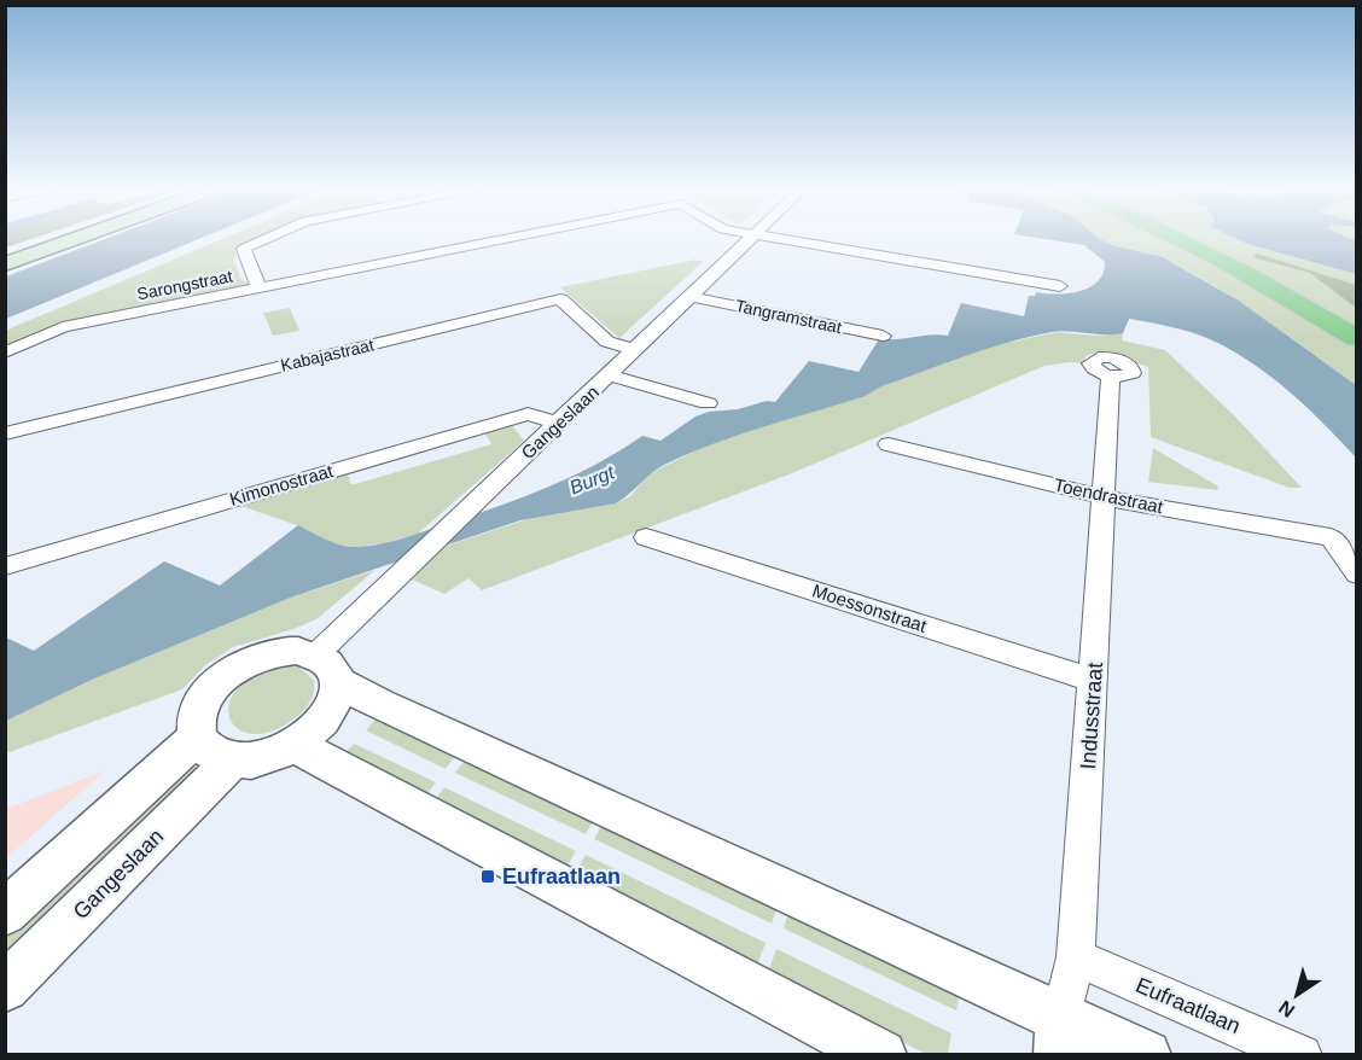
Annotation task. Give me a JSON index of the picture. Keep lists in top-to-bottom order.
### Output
{
  "streets": {
    "street": [
      "Sarongstraat",
      "Tangramstraat",
      "Kabajastraat",
      "Gangeslaan",
      "Kimonostraat",
      "Toendrastraat",
      "Moessonstraat",
      "Indusstraat",
      "Eufraatlaan"
    ]
  },
  "crossings": [
    ["Tangramstraat", "Gangeslaan"],
    ["Kabajastraat", "Gangeslaan"],
    ["Gangeslaan", "Kimonostraat"],
    ["Toendrastraat", "Indusstraat"],
    ["Moessonstraat", "Indusstraat"],
    ["Indusstraat", "Eufraatlaan"]
  ],
  "water": ["Burgt"],
  "places": {
    "transit": ["Eufraatlaan"]
  },
  "north": "bottom left"
}
